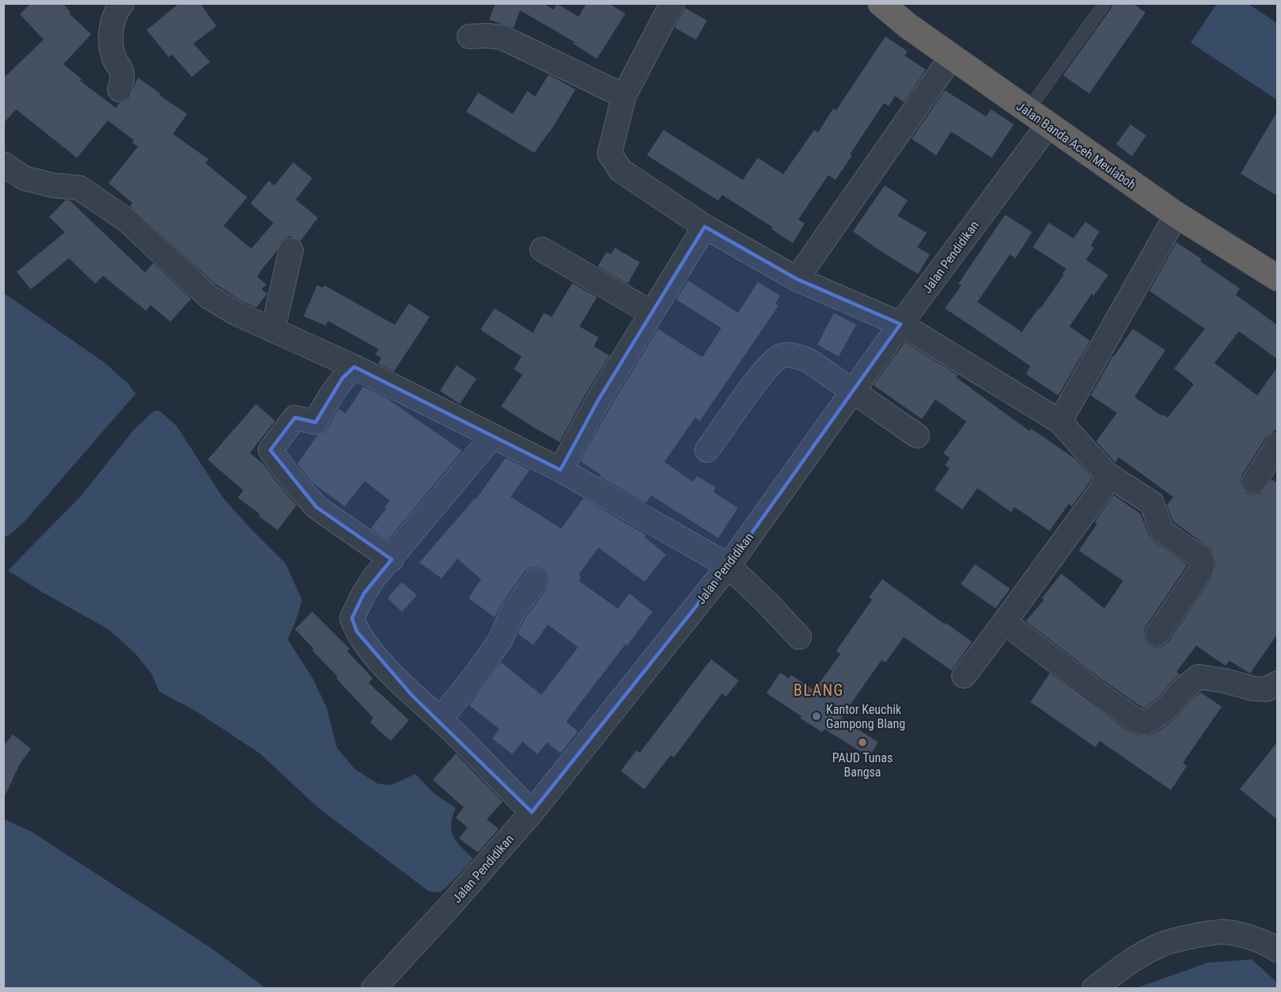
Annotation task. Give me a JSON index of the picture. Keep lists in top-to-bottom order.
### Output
{
  "streets": {
    "highway": ["Jalan Banda Aceh Meulaboh"],
    "street": ["Jalan Pendidikan"]
  },
  "crossings": [
    ["Jalan Banda Aceh Meulaboh", "Jalan Pendidikan"]
  ],
  "districts": ["BLANG"],
  "places": ["Kantor Keuchik Gampong Blang", "PAUD Tunas Bangsa"]
}
